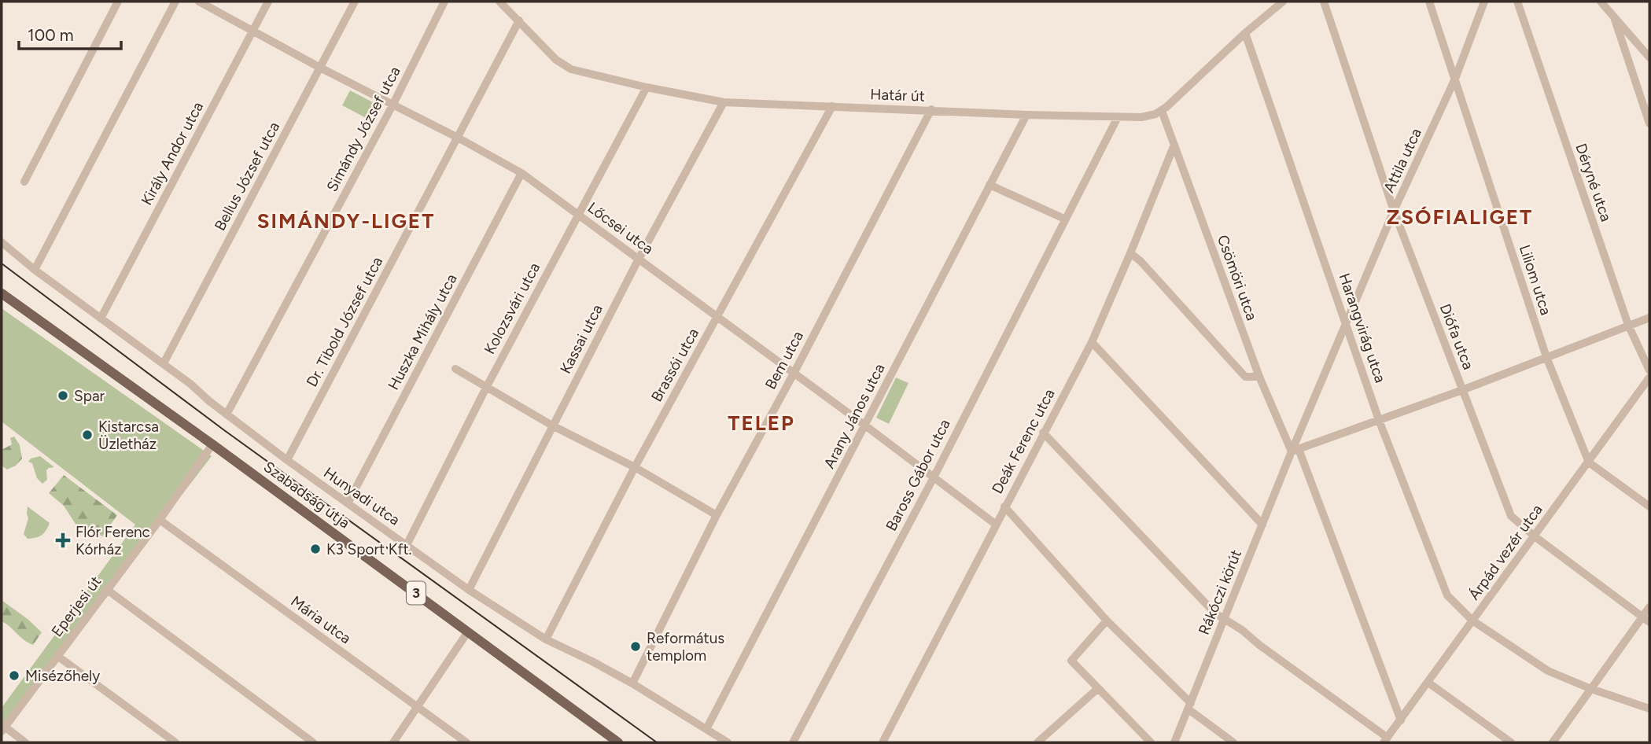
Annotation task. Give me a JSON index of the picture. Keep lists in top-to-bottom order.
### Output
{
  "streets": {
    "main road": ["Szabadság útja", "3"],
    "street": [
      "Határ út",
      "Simándy József utca",
      "Király Andor utca",
      "Attila utca",
      "Bellus József utca",
      "Déryné utca",
      "Lőcsei utca",
      "Csömöri utca",
      "Liliom utca",
      "Kolozsvári utca",
      "Dr. Tibold József utca",
      "Harangvirág utca",
      "Huszka Mihály utca",
      "Diófa utca",
      "Kassai utca",
      "Bem utca",
      "Brassói utca",
      "Arany János utca",
      "Deák Ferenc utca",
      "Baross Gábor utca",
      "Hunyadi utca",
      "Árpád vezér utca",
      "Rákóczi körút",
      "Eperjesi út",
      "Mária utca"
    ]
  },
  "crossings": [
    ["Határ út", "Csömöri utca"],
    ["Határ út", "Kolozsvári utca"],
    ["Határ út", "Dr. Tibold József utca"],
    ["Határ út", "Kassai utca"],
    ["Határ út", "Bem utca"],
    ["Határ út", "Brassói utca"],
    ["Határ út", "Arany János utca"],
    ["Határ út", "Baross Gábor utca"],
    ["Simándy József utca", "Lőcsei utca"],
    ["Simándy József utca", "Hunyadi utca"],
    ["Király Andor utca", "Lőcsei utca"],
    ["Király Andor utca", "Hunyadi utca"],
    ["Attila utca", "Csömöri utca"],
    ["Attila utca", "Liliom utca"],
    ["Attila utca", "Harangvirág utca"],
    ["Attila utca", "Diófa utca"],
    ["Attila utca", "Rákóczi körút"],
    ["Bellus József utca", "Lőcsei utca"],
    ["Bellus József utca", "Hunyadi utca"],
    ["Lőcsei utca", "Kolozsvári utca"],
    ["Lőcsei utca", "Dr. Tibold József utca"],
    ["Lőcsei utca", "Huszka Mihály utca"],
    ["Lőcsei utca", "Kassai utca"],
    ["Lőcsei utca", "Bem utca"],
    ["Lőcsei utca", "Brassói utca"],
    ["Lőcsei utca", "Arany János utca"],
    ["Lőcsei utca", "Deák Ferenc utca"],
    ["Lőcsei utca", "Baross Gábor utca"],
    ["Csömöri utca", "Deák Ferenc utca"],
    ["Csömöri utca", "Árpád vezér utca"],
    ["Csömöri utca", "Rákóczi körút"],
    ["Liliom utca", "Árpád vezér utca"],
    ["Kolozsvári utca", "Hunyadi utca"],
    ["Dr. Tibold József utca", "Hunyadi utca"],
    ["Harangvirág utca", "Árpád vezér utca"],
    ["Huszka Mihály utca", "Hunyadi utca"],
    ["Diófa utca", "Árpád vezér utca"],
    ["Kassai utca", "Hunyadi utca"],
    ["Bem utca", "Hunyadi utca"],
    ["Brassói utca", "Hunyadi utca"],
    ["Arany János utca", "Hunyadi utca"],
    ["Szabadság útja", "Eperjesi út"],
    ["Eperjesi út", "Mária utca"]
  ],
  "districts": ["ZSÓFIALIGET", "SIMÁNDY-LIGET", "TELEP"],
  "places": {
    "other": [
      "Spar",
      "Kistarcsa Üzletház",
      "K3 Sport Kft.",
      "Református templom",
      "Misézőhely"
    ],
    "health": ["Flór Ferenc Kórház"]
  },
  "scale_bar": "100 m"
}
